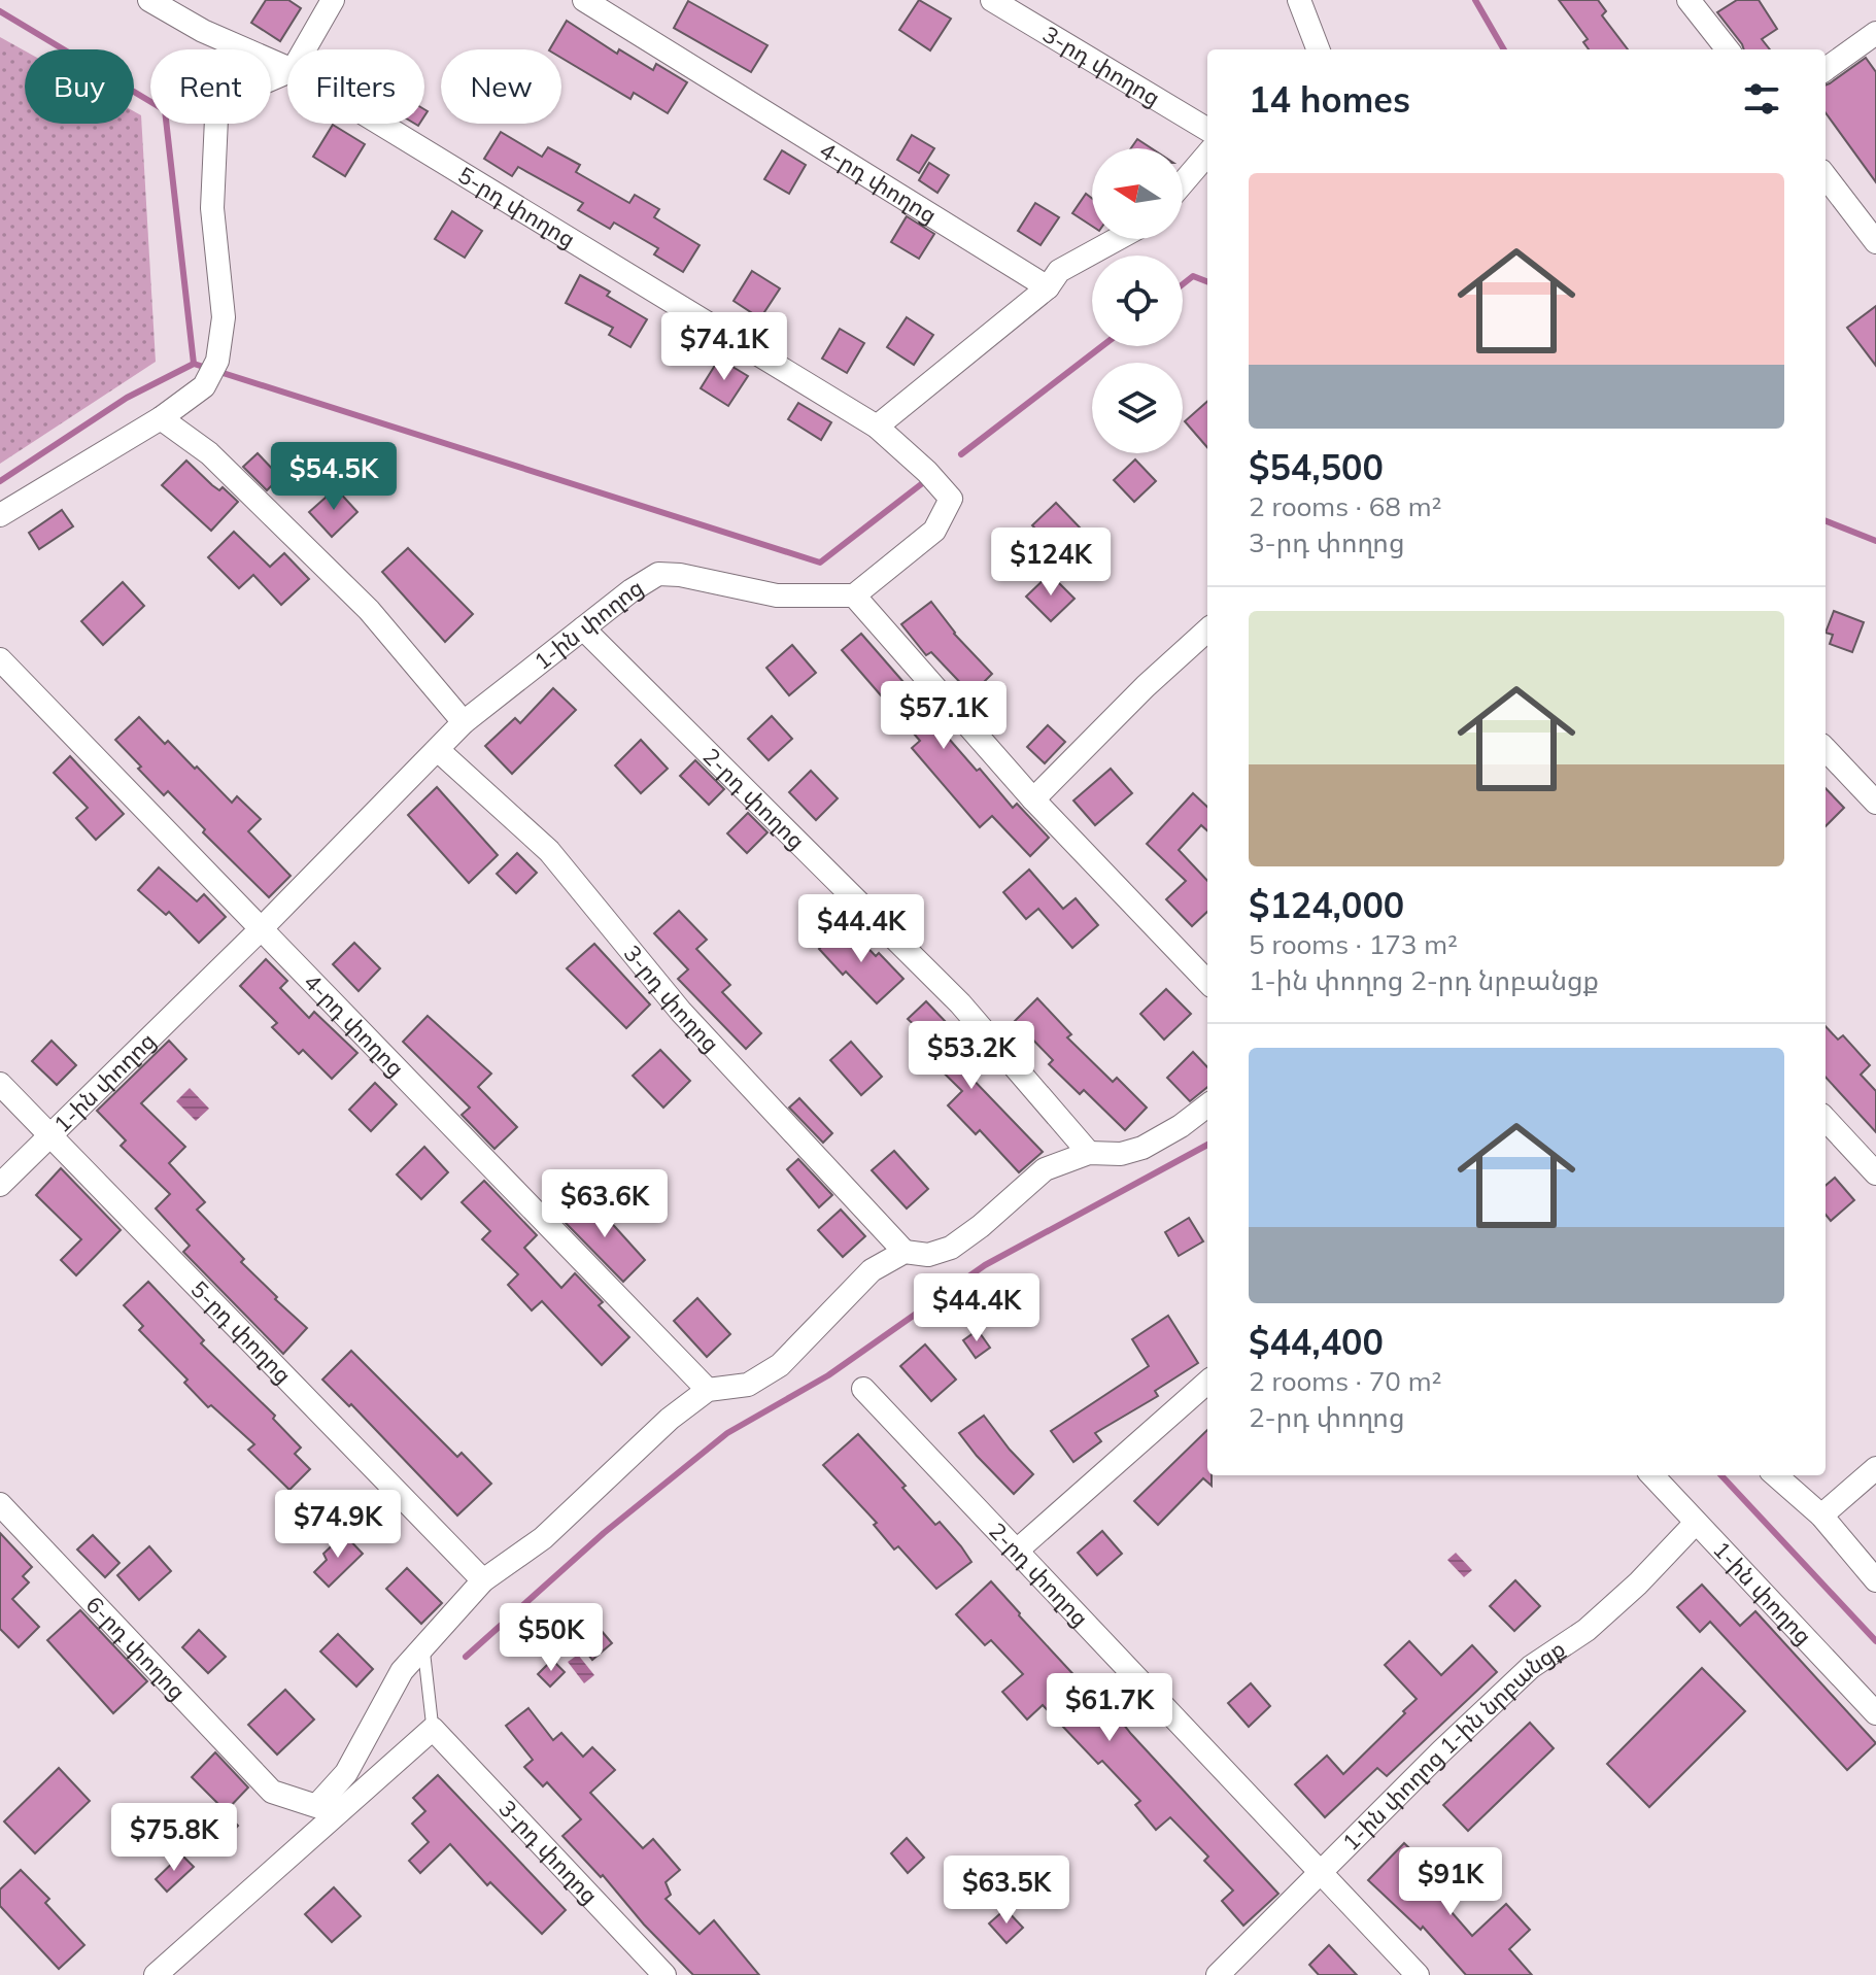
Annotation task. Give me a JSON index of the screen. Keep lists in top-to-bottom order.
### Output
{
  "streets": {
    "street": [
      "3-րդ փողոց",
      "4-րդ փողոց",
      "5-րդ փողոց",
      "1-ին փողոց",
      "2-րդ փողոց",
      "6-րդ փողոց",
      "1-ին փողոց 1-ին նրբանցք"
    ]
  },
  "crossings": [
    ["3-րդ փողոց", "1-ին փողոց"],
    ["4-րդ փողոց", "1-ին փողոց"],
    ["5-րդ փողոց", "1-ին փողոց"],
    ["1-ին փողոց", "2-րդ փողոց"],
    ["1-ին փողոց", "1-ին փողոց 1-ին նրբանցք"],
    ["2-րդ փողոց", "1-ին փողոց 1-ին նրբանցք"]
  ],
  "north": "left",
  "page": {
    "chip": [
      "Buy",
      "Rent",
      "Filters",
      "New"
    ],
    "heading": "14 homes",
    "list": [
      {
        "name": "$54,500",
        "note": "2 rooms · 68 m² · 3-րդ փողոց"
      },
      {
        "name": "$124,000",
        "note": "5 rooms · 173 m² · 1-ին փողոց 2-րդ նրբանցք"
      },
      {
        "name": "$44,400",
        "note": "2 rooms · 70 m² · 2-րդ փողոց"
      }
    ],
    "price": [
      "$74.1K",
      "$54.5K",
      "$124K",
      "$57.1K",
      "$44.4K",
      "$53.2K",
      "$63.6K",
      "$44.4K",
      "$74.9K",
      "$50K",
      "$61.7K",
      "$75.8K",
      "$91K",
      "$63.5K"
    ]
  }
}
